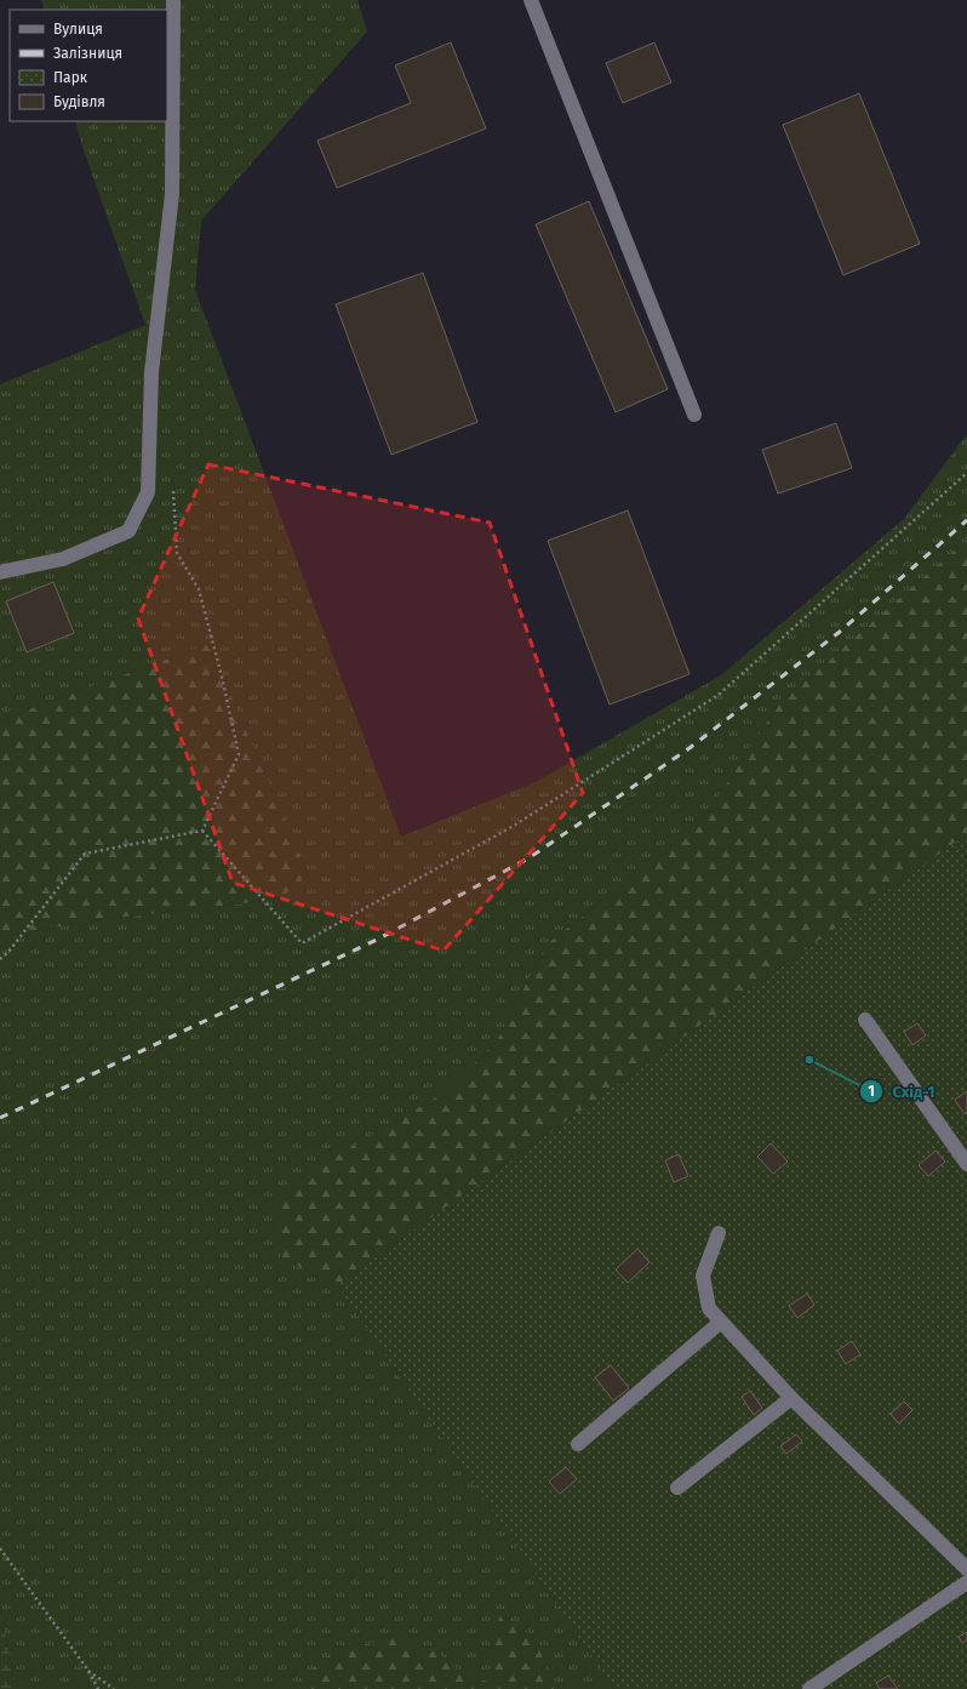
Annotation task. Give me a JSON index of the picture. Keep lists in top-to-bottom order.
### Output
{
  "places": ["Схід-1"],
  "legend": [
    "Вулиця",
    "Залізниця",
    "Парк",
    "Будівля"
  ]
}
